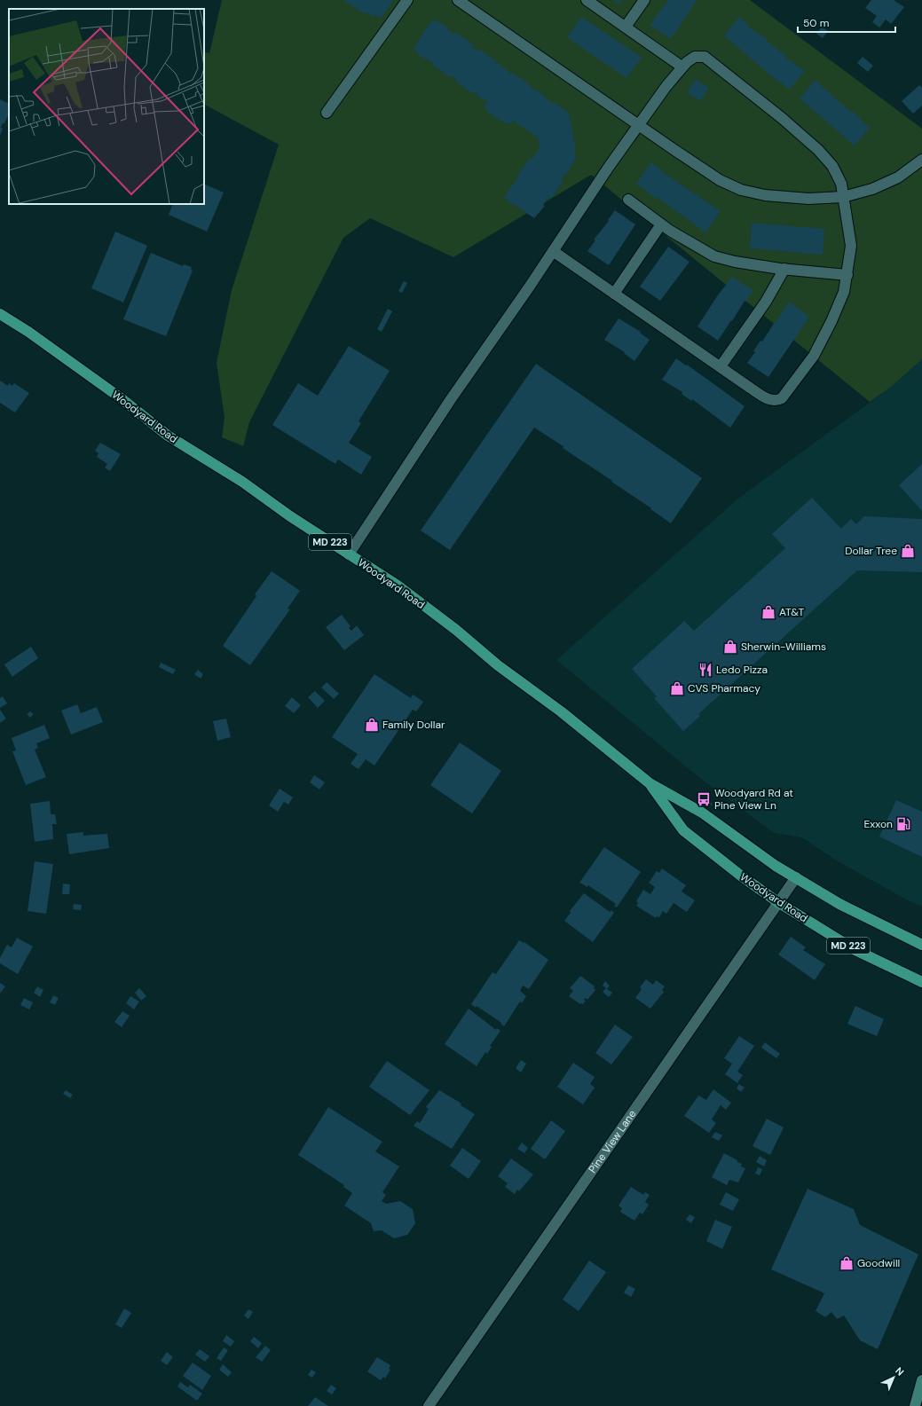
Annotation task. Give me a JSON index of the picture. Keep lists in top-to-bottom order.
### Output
{
  "streets": {
    "main road": ["Woodyard Road", "MD 223"],
    "street": ["Pine View Lane"]
  },
  "crossings": [
    ["Woodyard Road", "Pine View Lane"]
  ],
  "places": {
    "shop": [
      "Dollar Tree",
      "AT&T",
      "Sherwin-Williams",
      "CVS Pharmacy",
      "Family Dollar",
      "Goodwill"
    ],
    "restaurant": ["Ledo Pizza"],
    "bus stop": ["Woodyard Rd at Pine View Ln"],
    "fuel station": ["Exxon"]
  },
  "scale_bar": "50 m",
  "north": "top right"
}
